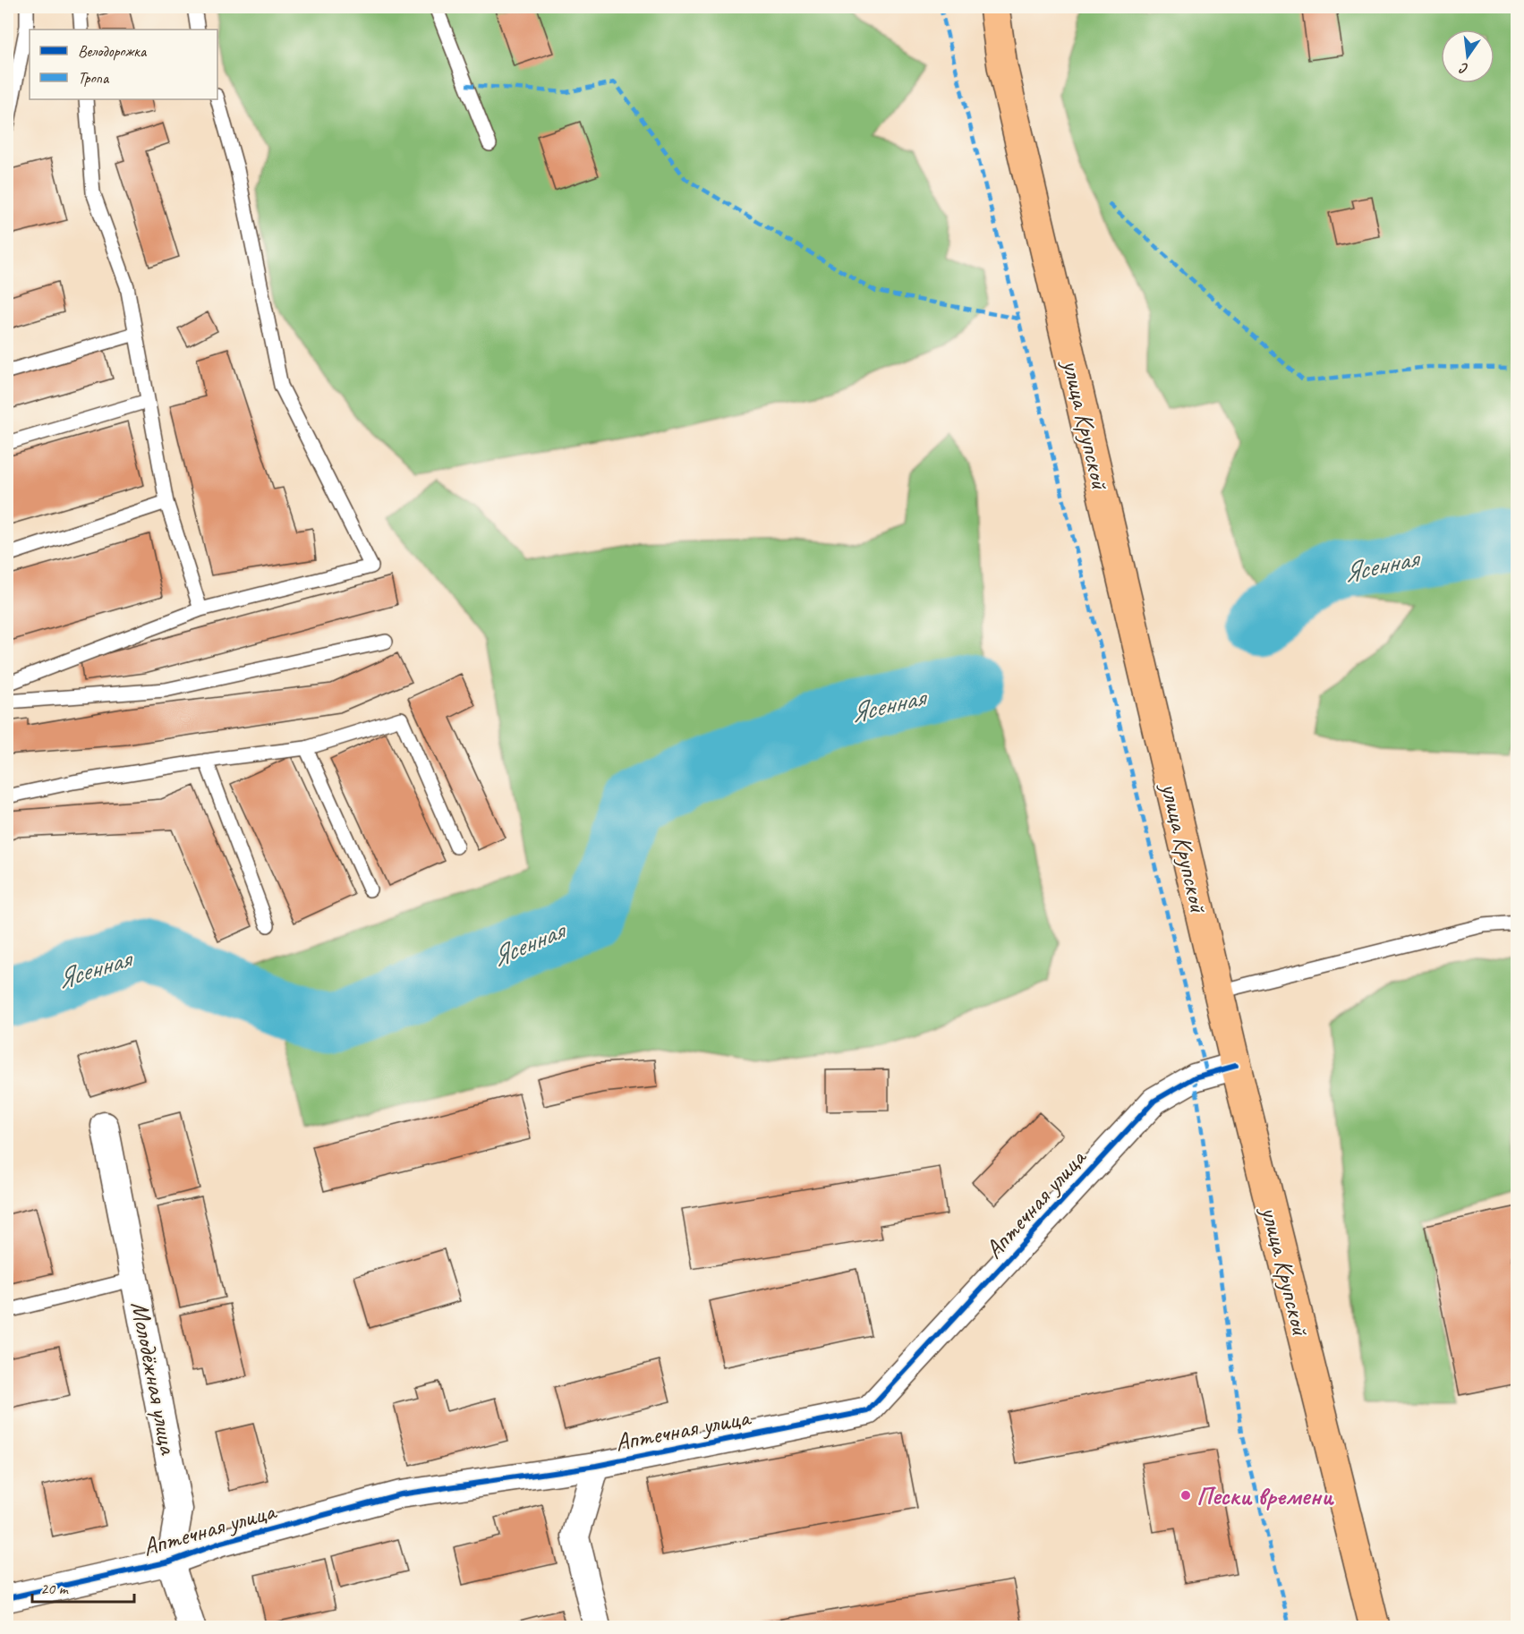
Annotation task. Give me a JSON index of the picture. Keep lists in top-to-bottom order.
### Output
{
  "streets": {
    "main road": ["улица Крупской"],
    "street": ["Аптечная улица", "Молодёжная улица"]
  },
  "crossings": [
    ["улица Крупской", "Аптечная улица"],
    ["Аптечная улица", "Молодёжная улица"]
  ],
  "water": ["Ясенная"],
  "places": ["Пески времени"],
  "legend": ["Велодорожка", "Тропа"],
  "scale_bar": "20 m",
  "north": "bottom"
}
